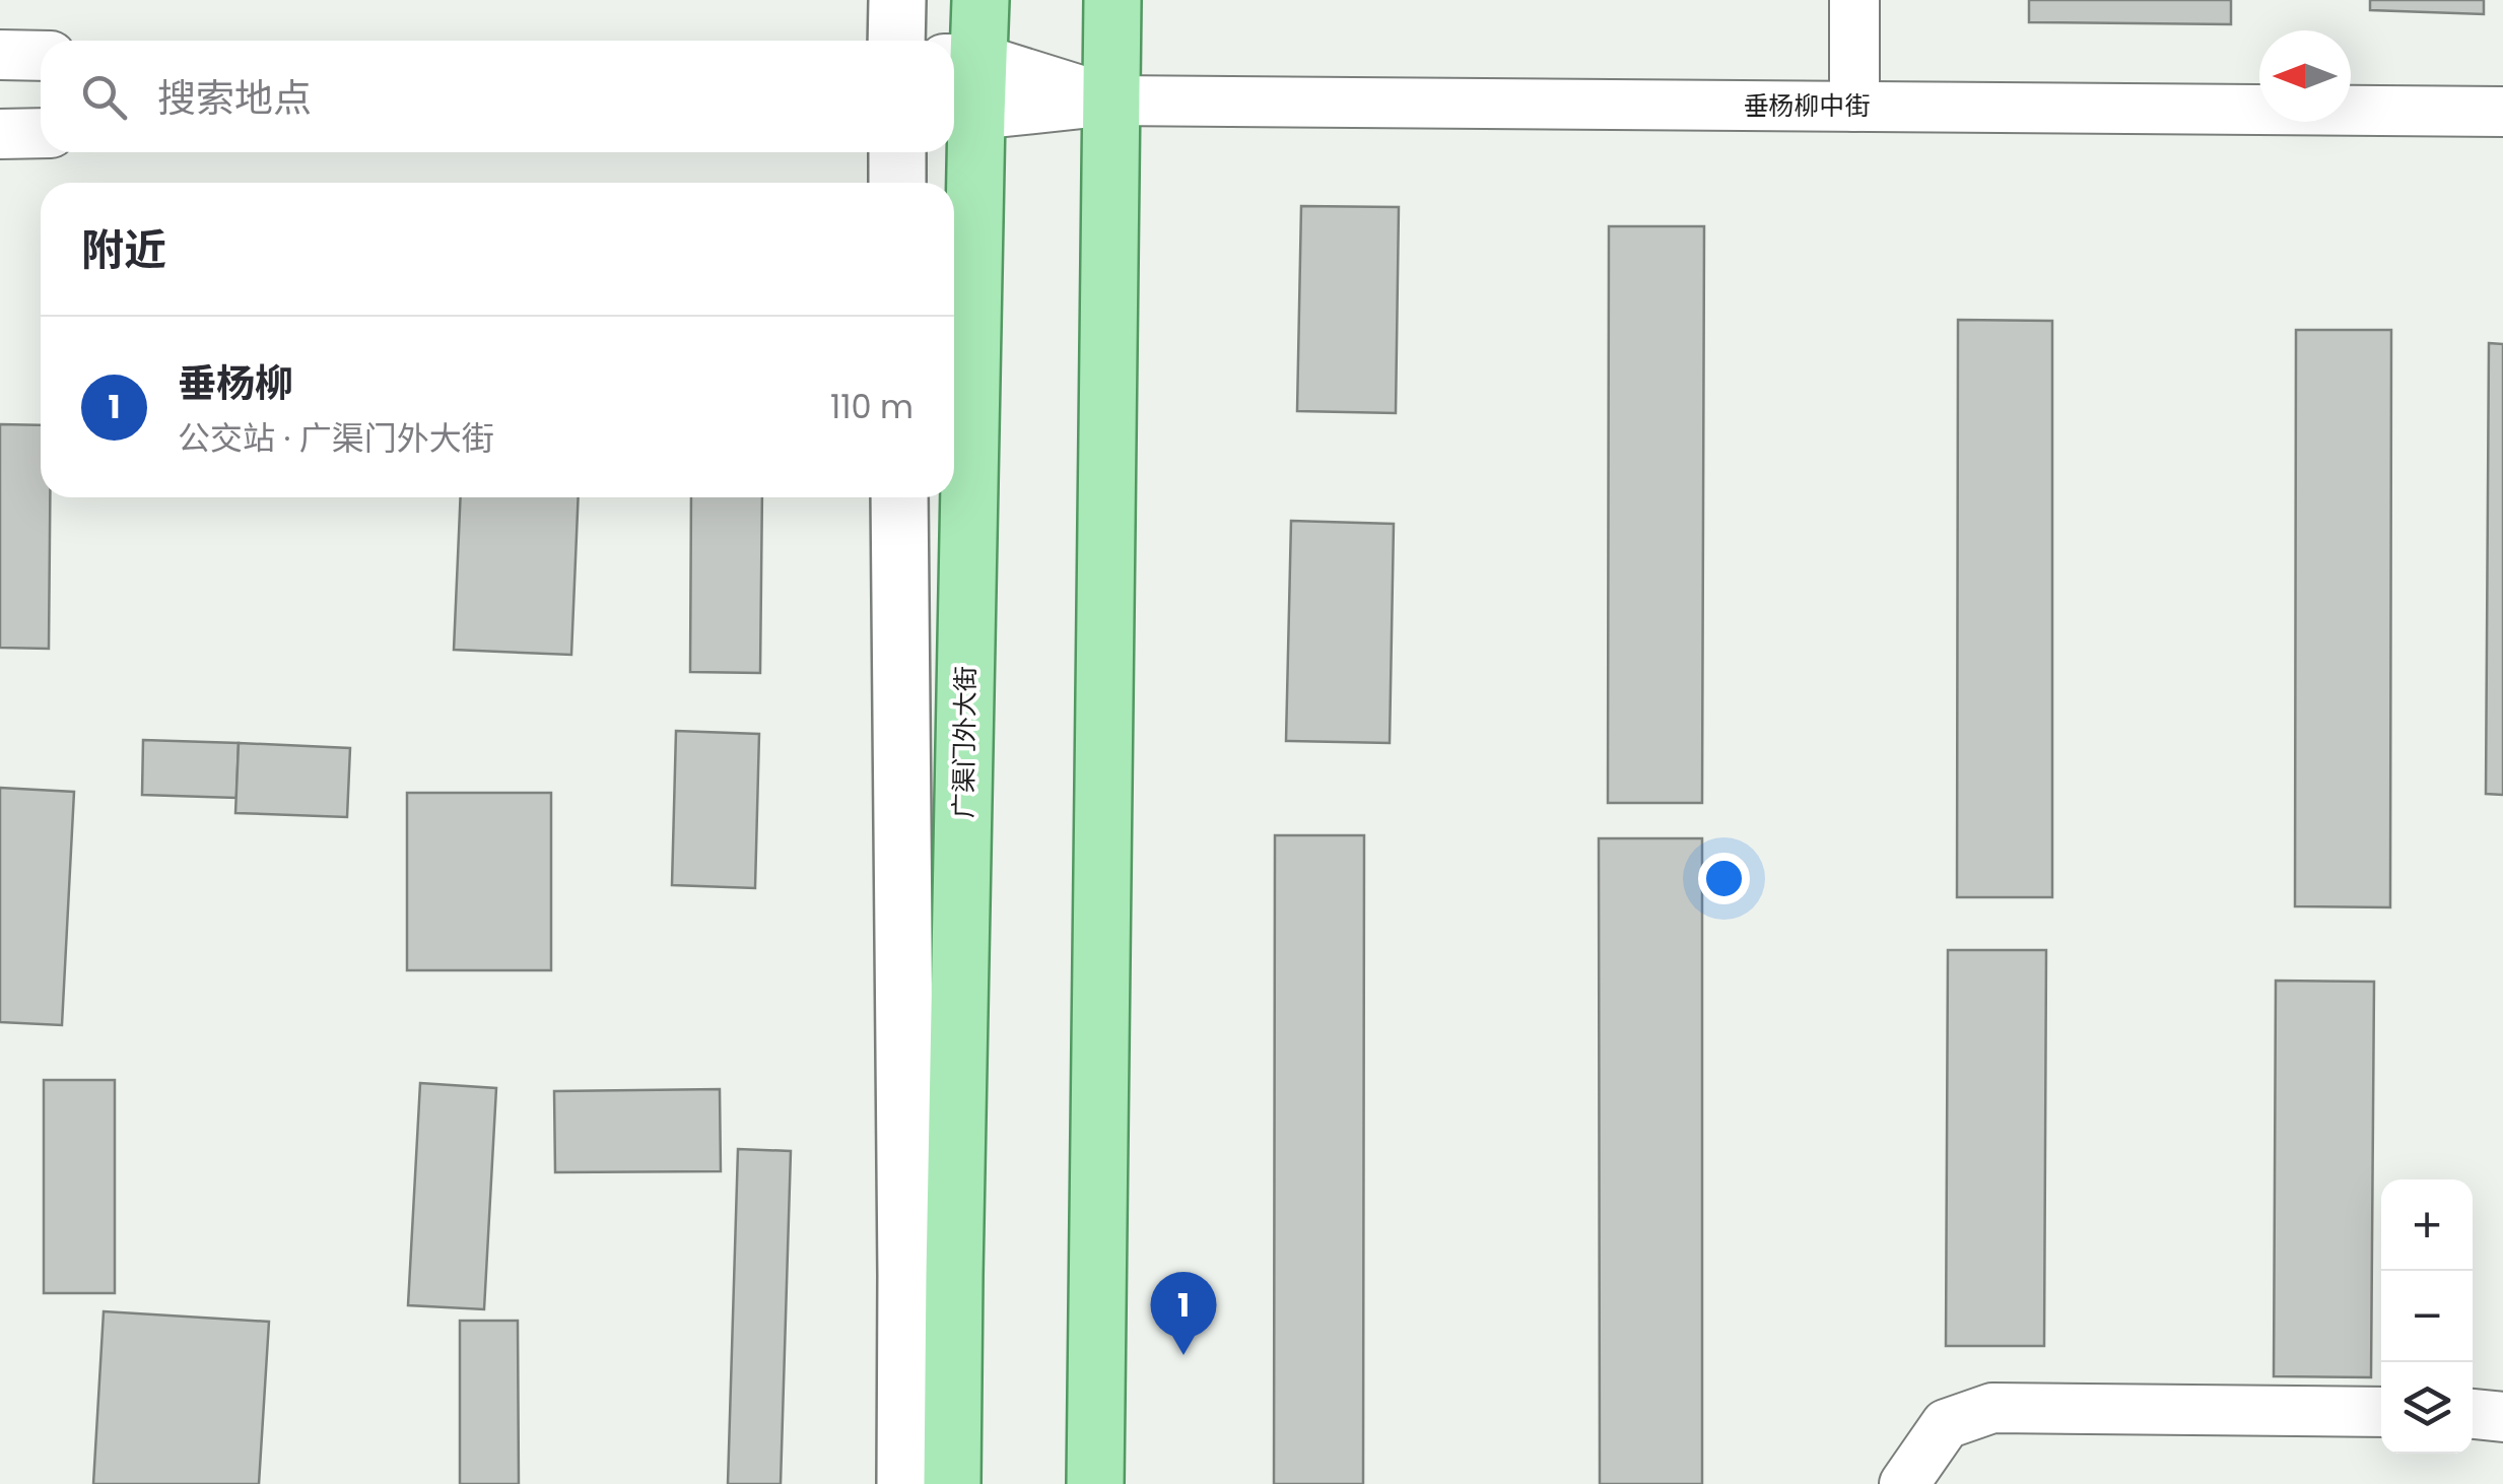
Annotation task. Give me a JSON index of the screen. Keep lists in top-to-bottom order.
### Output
{
  "streets": {
    "main road": ["广渠门外大街"],
    "street": ["垂杨柳中街"]
  },
  "north": "left",
  "page": {
    "search": "搜索地点",
    "heading": "附近",
    "list": [
      {
        "mark": "1",
        "name": "垂杨柳",
        "note": "公交站 · 广渠门外大街",
        "value": "110 m"
      }
    ],
    "map_buttons": ["+", "−"],
    "pins": "1"
  }
}
